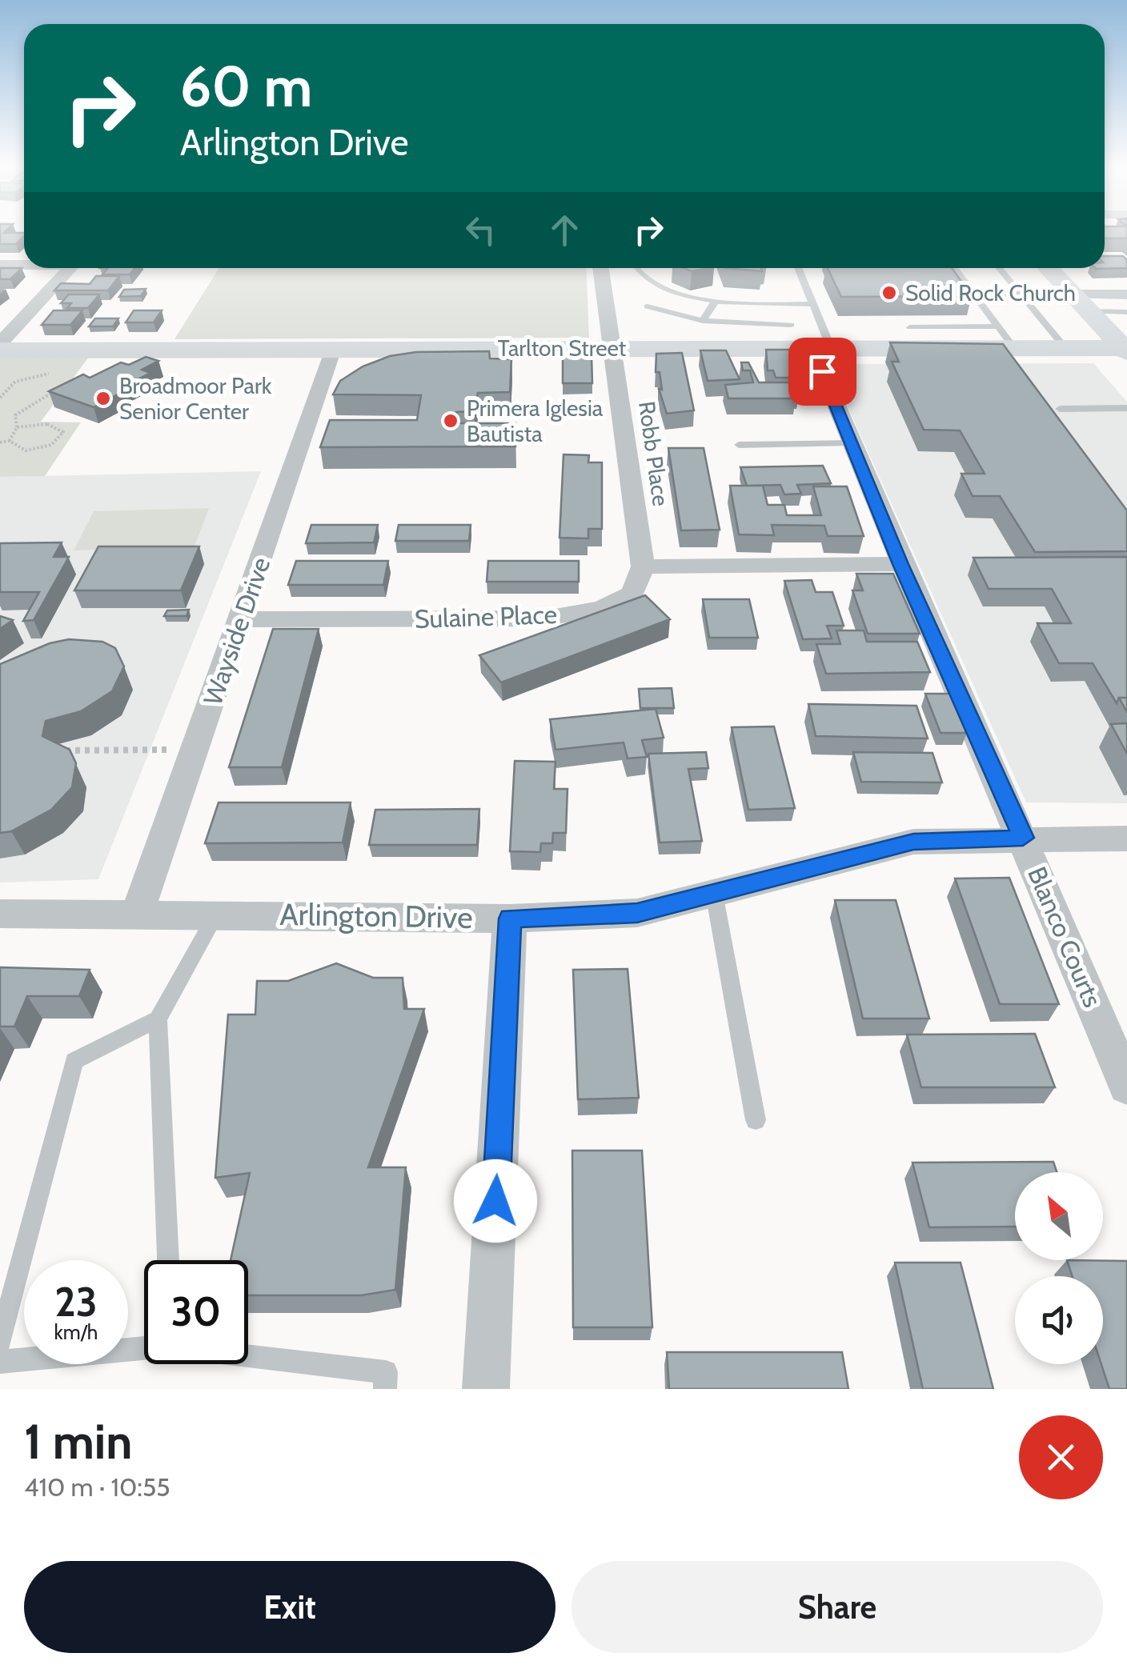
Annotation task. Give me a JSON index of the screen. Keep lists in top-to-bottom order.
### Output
{
  "streets": {
    "street": [
      "Tarlton Street",
      "Robb Place",
      "Sulaine Place",
      "Wayside Drive",
      "Arlington Drive",
      "Blanco Courts"
    ]
  },
  "crossings": [
    ["Tarlton Street", "Robb Place"],
    ["Tarlton Street", "Wayside Drive"],
    ["Tarlton Street", "Blanco Courts"],
    ["Robb Place", "Sulaine Place"],
    ["Sulaine Place", "Wayside Drive"],
    ["Wayside Drive", "Arlington Drive"],
    ["Arlington Drive", "Blanco Courts"]
  ],
  "places": ["Solid Rock Church", "Broadmoor Park Senior Center", "Primera Iglesia Bautista"],
  "north": "top left",
  "page": {
    "turn": ["60 m", "Arlington Drive"],
    "speed": "23 km/h",
    "limit": "30",
    "heading": ["1 min", "410 m · 10:55"],
    "buttons": ["Exit", "Share"]
  }
}
